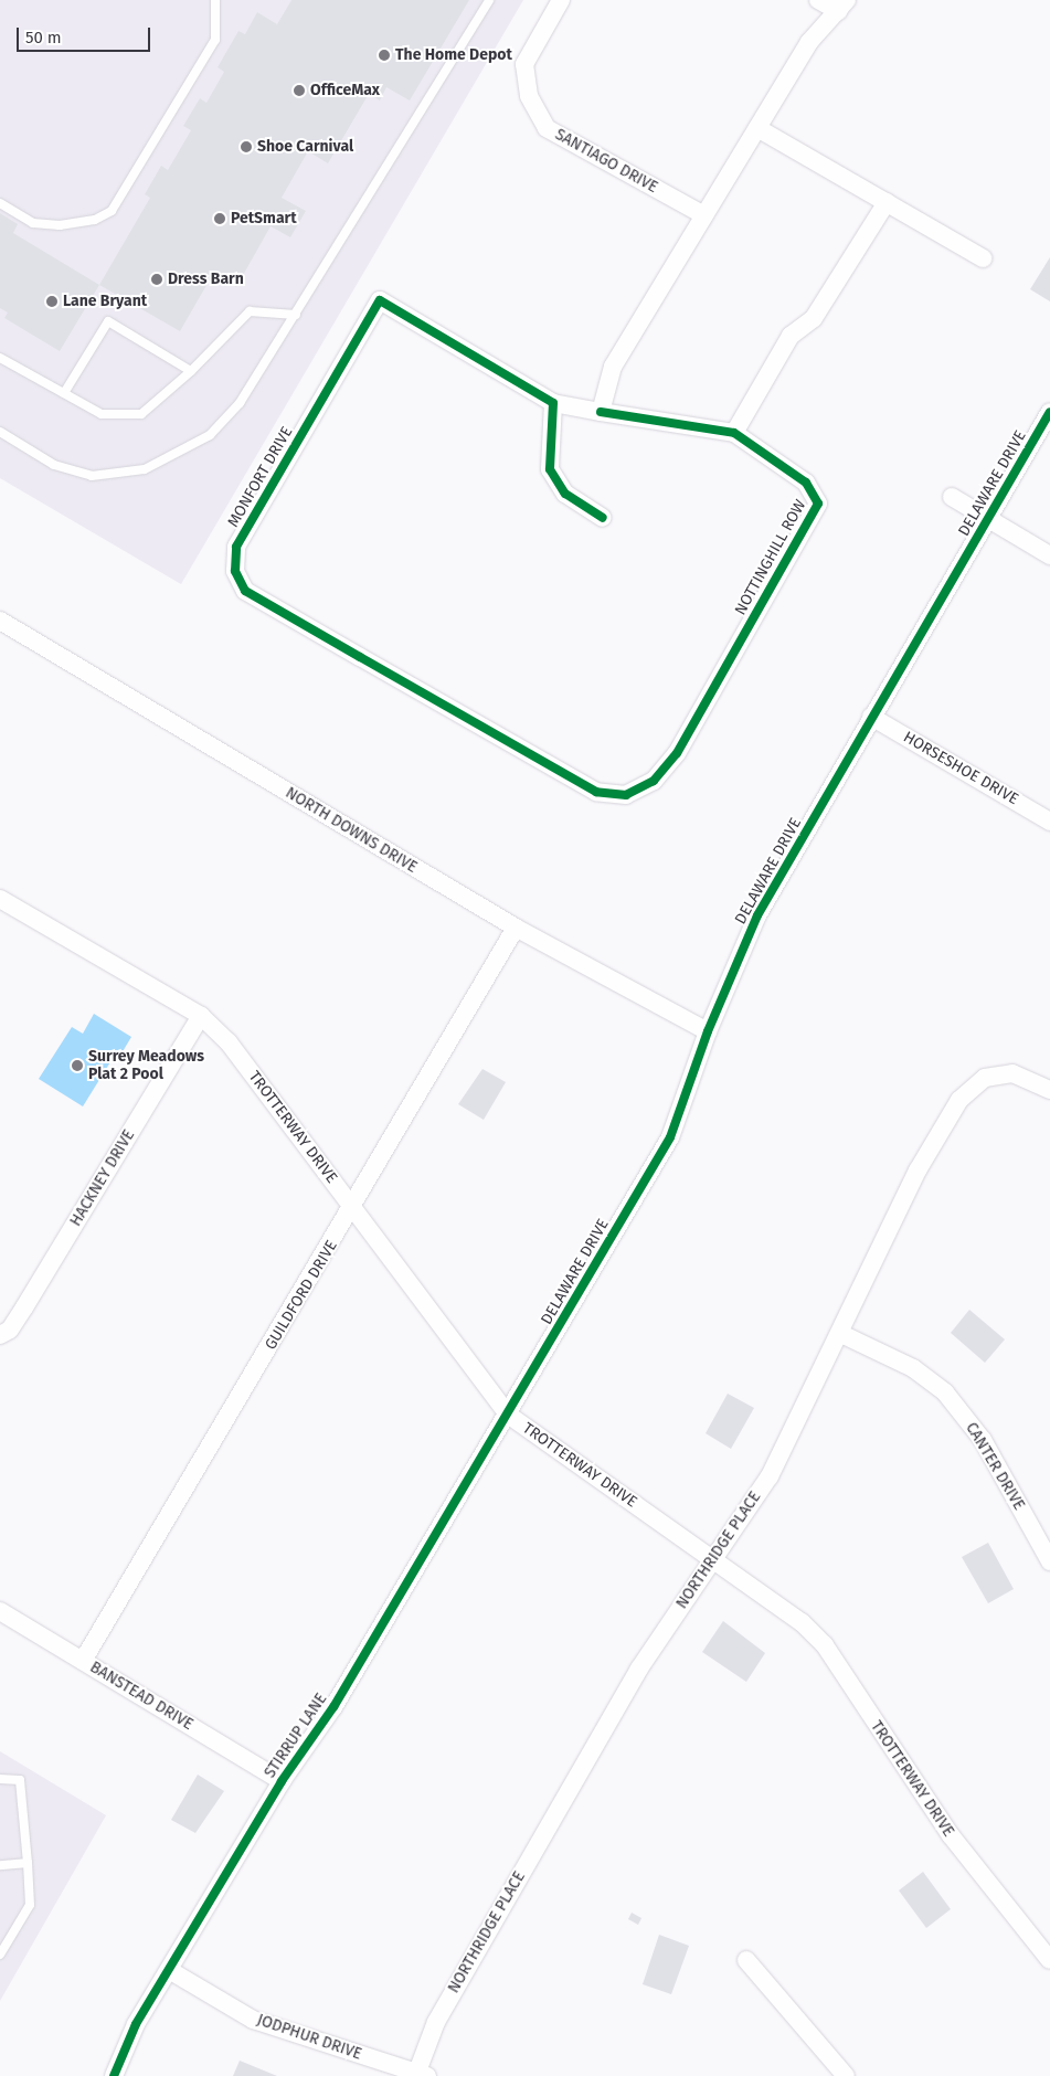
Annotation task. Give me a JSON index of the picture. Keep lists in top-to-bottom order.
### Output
{
  "streets": {
    "street": [
      "SANTIAGO DRIVE",
      "MONFORT DRIVE",
      "DELAWARE DRIVE",
      "NOTTINGHILL ROW",
      "HORSESHOE DRIVE",
      "NORTH DOWNS DRIVE",
      "TROTTERWAY DRIVE",
      "HACKNEY DRIVE",
      "GUILDFORD DRIVE",
      "CANTER DRIVE",
      "NORTHRIDGE PLACE",
      "BANSTEAD DRIVE",
      "STIRRUP LANE",
      "JODPHUR DRIVE"
    ]
  },
  "crossings": [
    ["MONFORT DRIVE", "NOTTINGHILL ROW"],
    ["DELAWARE DRIVE", "HORSESHOE DRIVE"],
    ["DELAWARE DRIVE", "NORTH DOWNS DRIVE"],
    ["DELAWARE DRIVE", "TROTTERWAY DRIVE"],
    ["DELAWARE DRIVE", "STIRRUP LANE"],
    ["NORTH DOWNS DRIVE", "GUILDFORD DRIVE"],
    ["TROTTERWAY DRIVE", "HACKNEY DRIVE"],
    ["TROTTERWAY DRIVE", "GUILDFORD DRIVE"],
    ["TROTTERWAY DRIVE", "NORTHRIDGE PLACE"],
    ["TROTTERWAY DRIVE", "STIRRUP LANE"],
    ["GUILDFORD DRIVE", "BANSTEAD DRIVE"],
    ["CANTER DRIVE", "NORTHRIDGE PLACE"],
    ["NORTHRIDGE PLACE", "JODPHUR DRIVE"],
    ["BANSTEAD DRIVE", "STIRRUP LANE"],
    ["STIRRUP LANE", "JODPHUR DRIVE"]
  ],
  "places": [
    "The Home Depot",
    "OfficeMax",
    "Shoe Carnival",
    "PetSmart",
    "Dress Barn",
    "Lane Bryant",
    "Surrey Meadows Plat 2 Pool"
  ],
  "scale_bar": "50 m"
}
